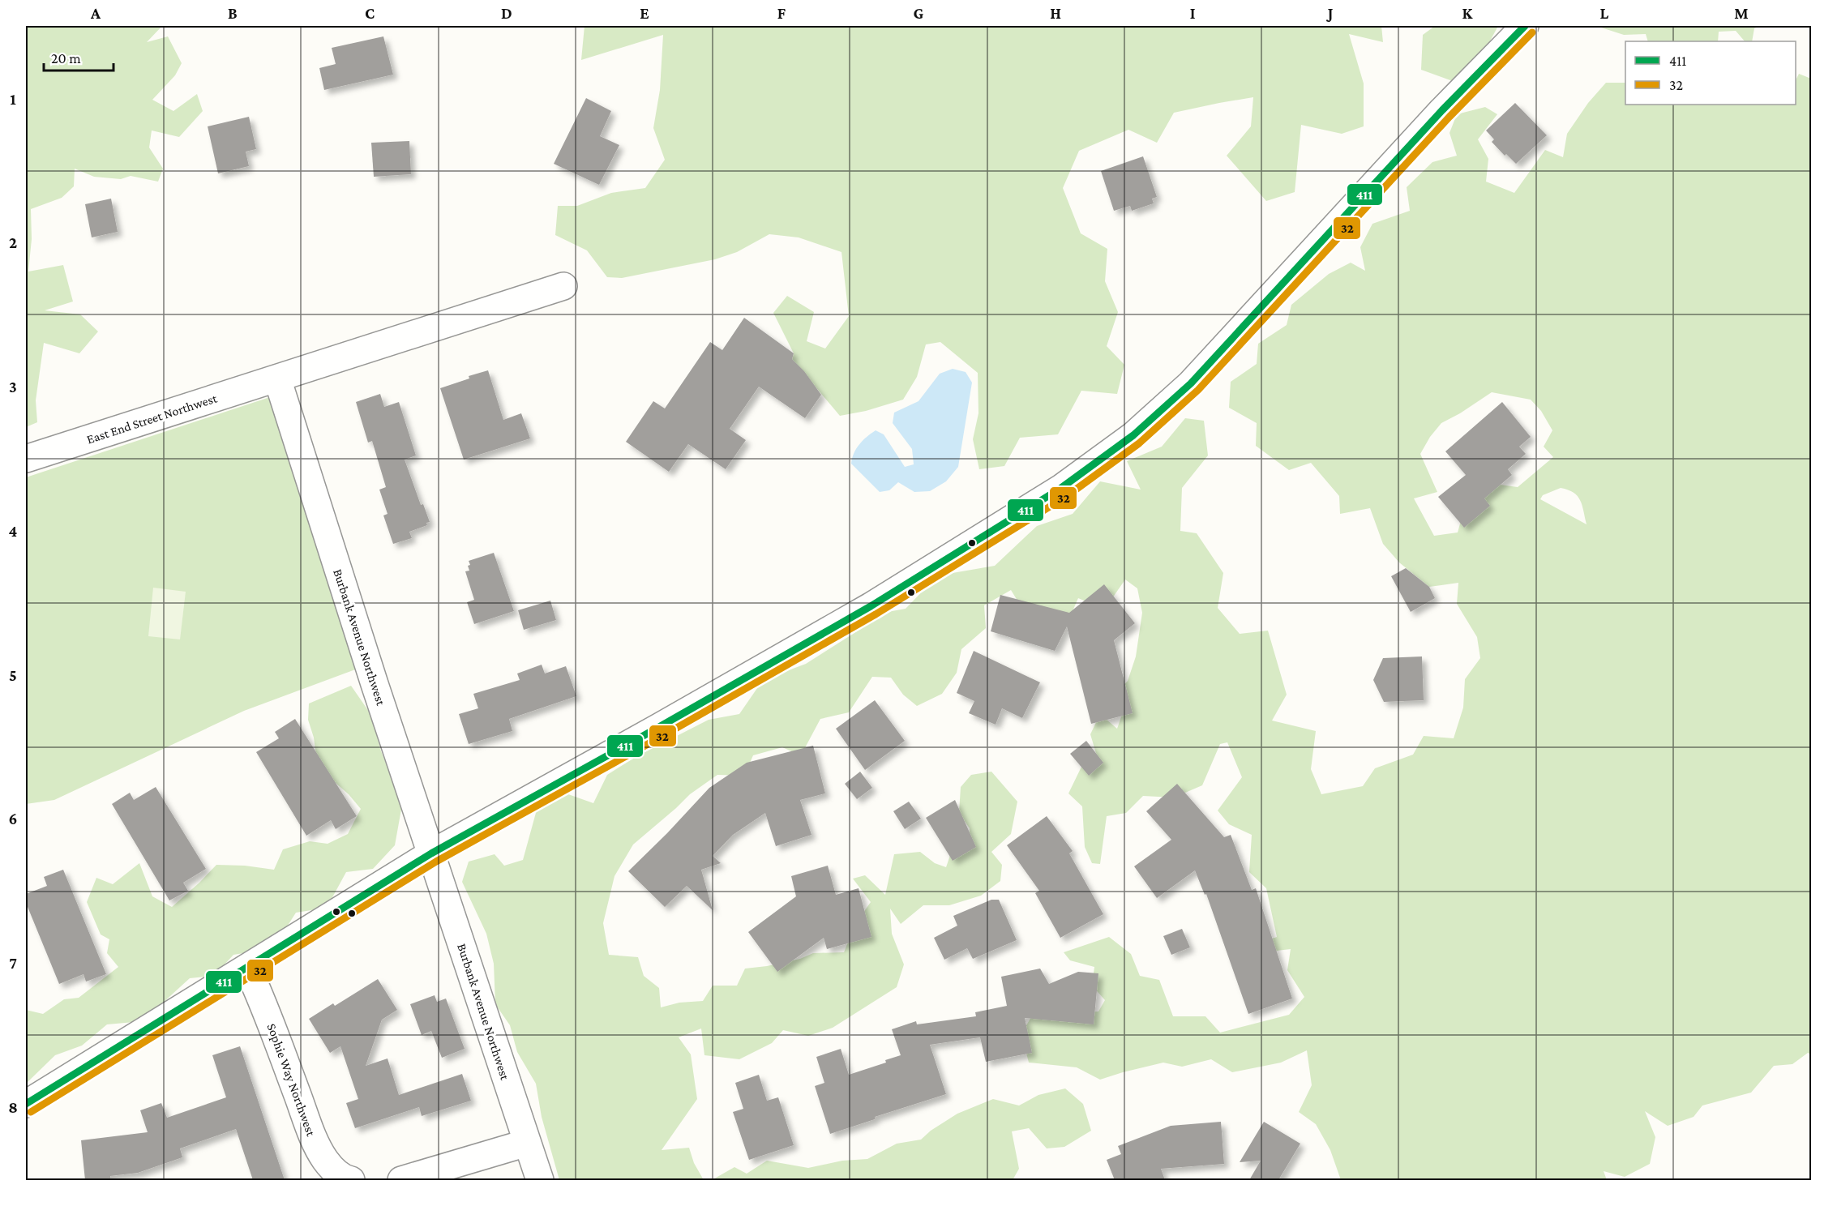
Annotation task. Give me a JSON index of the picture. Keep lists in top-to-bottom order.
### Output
{
  "streets": {
    "street": ["East End Street Northwest", "Burbank Avenue Northwest", "Sophie Way Northwest"]
  },
  "crossings": [
    ["East End Street Northwest", "Burbank Avenue Northwest"]
  ],
  "lines": ["transit line 411", "transit line 32"],
  "legend": ["411", "32"],
  "scale_bar": "20 m",
  "grid": {
    "columns": [
      "A",
      "B",
      "C",
      "D",
      "E",
      "F",
      "G",
      "H",
      "I",
      "J",
      "K",
      "L",
      "M"
    ],
    "rows": [
      "1",
      "2",
      "3",
      "4",
      "5",
      "6",
      "7",
      "8"
    ]
  }
}
